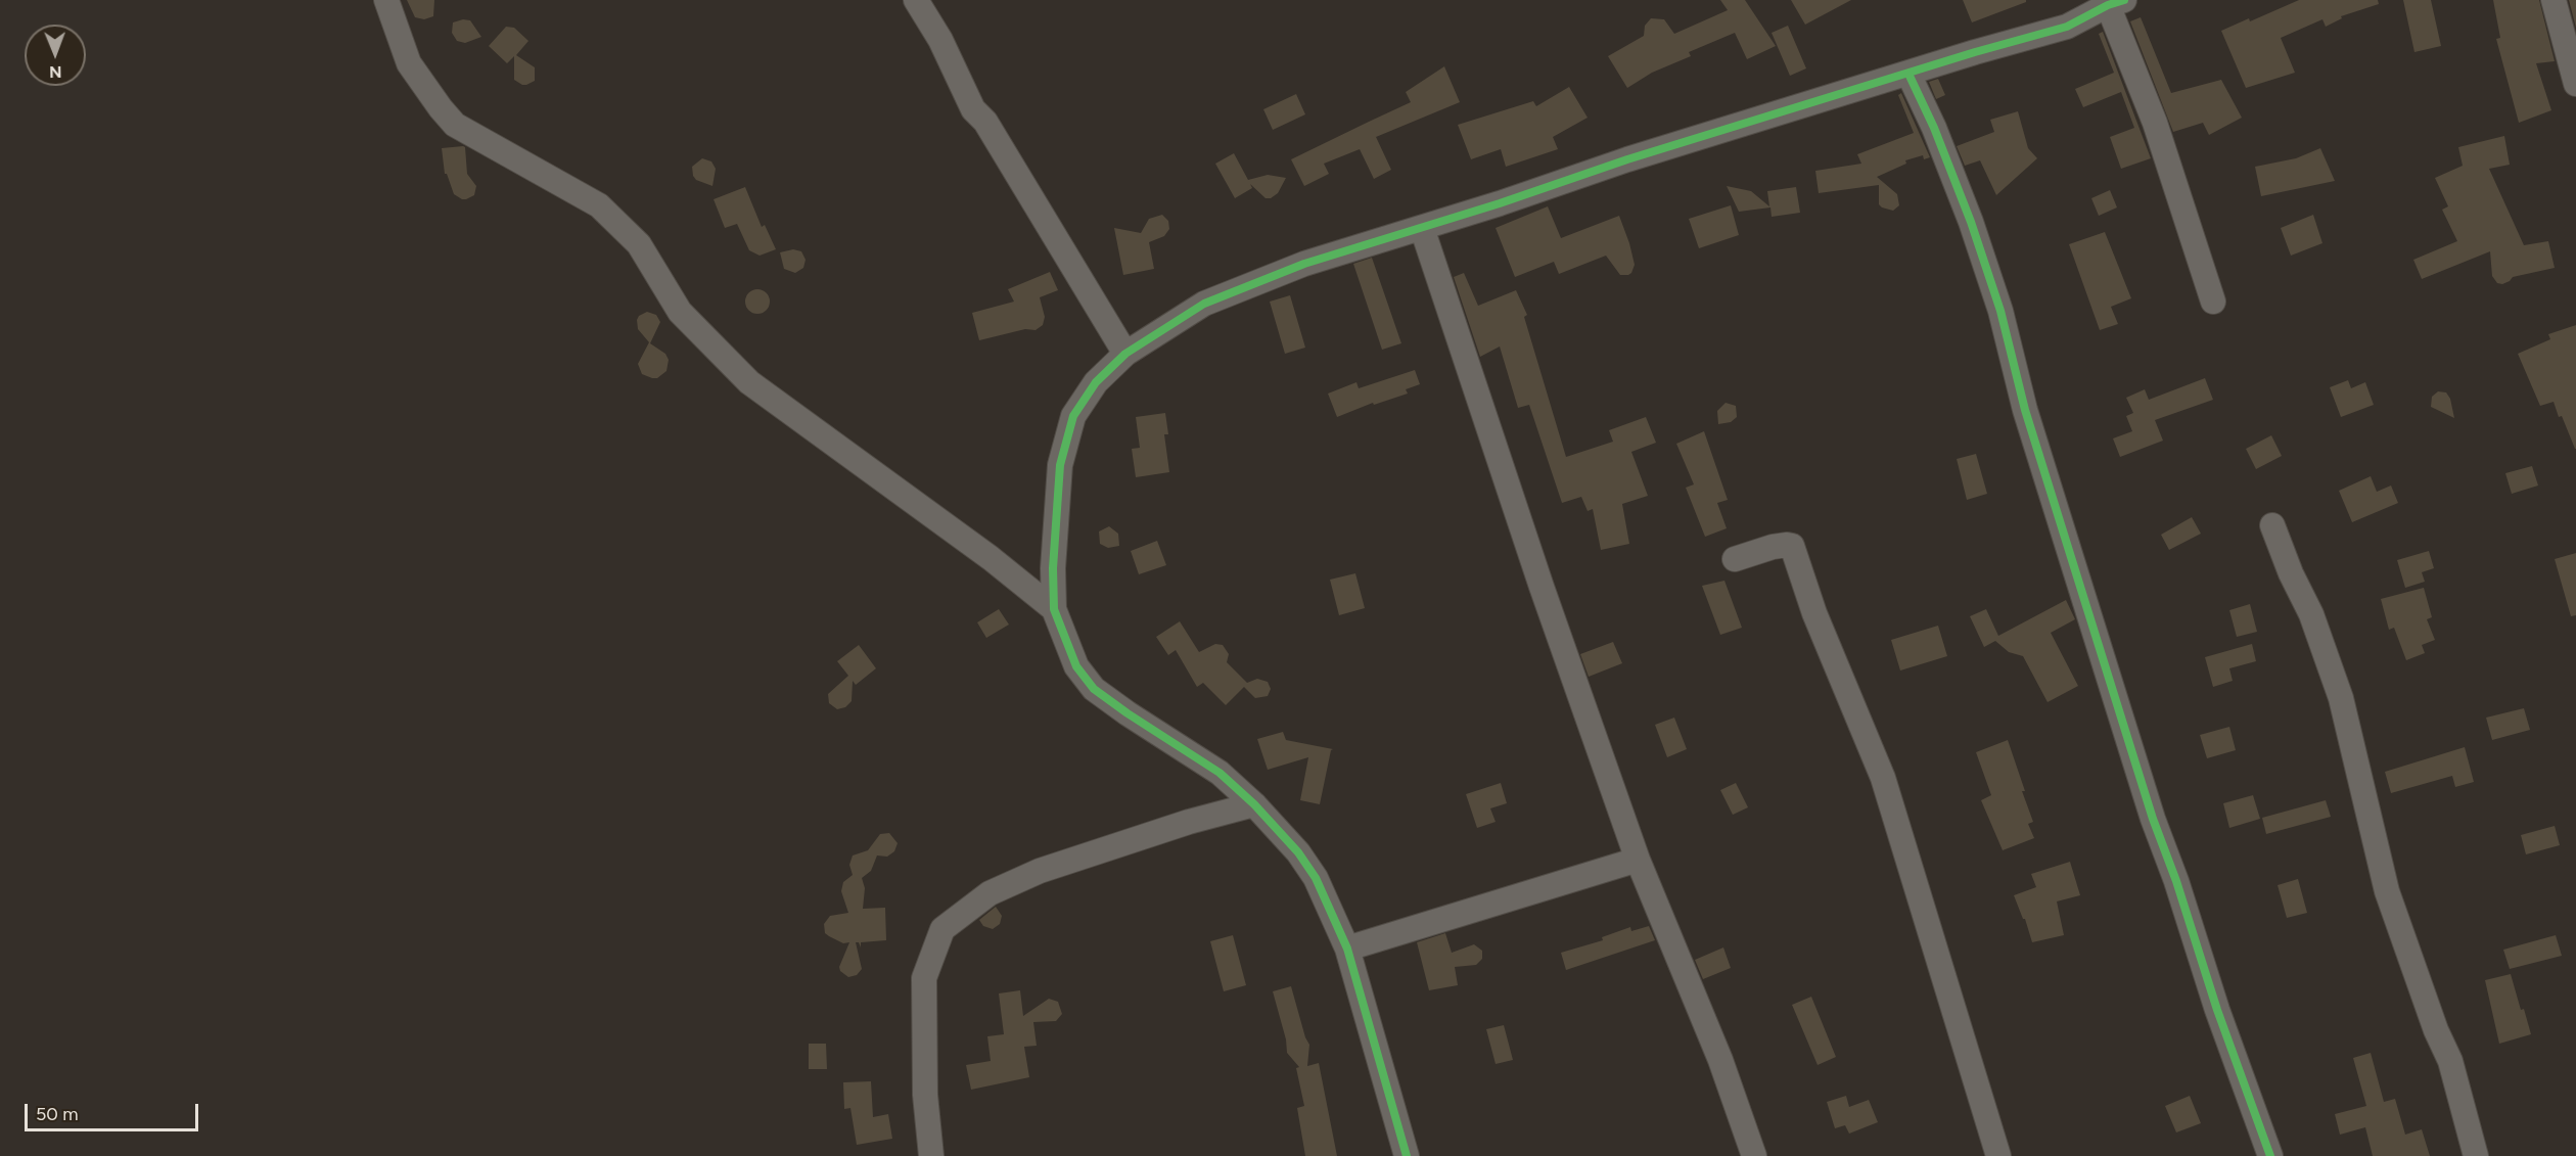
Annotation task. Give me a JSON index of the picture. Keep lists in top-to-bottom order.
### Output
{
  "scale_bar": "50 m",
  "north": "bottom"
}
